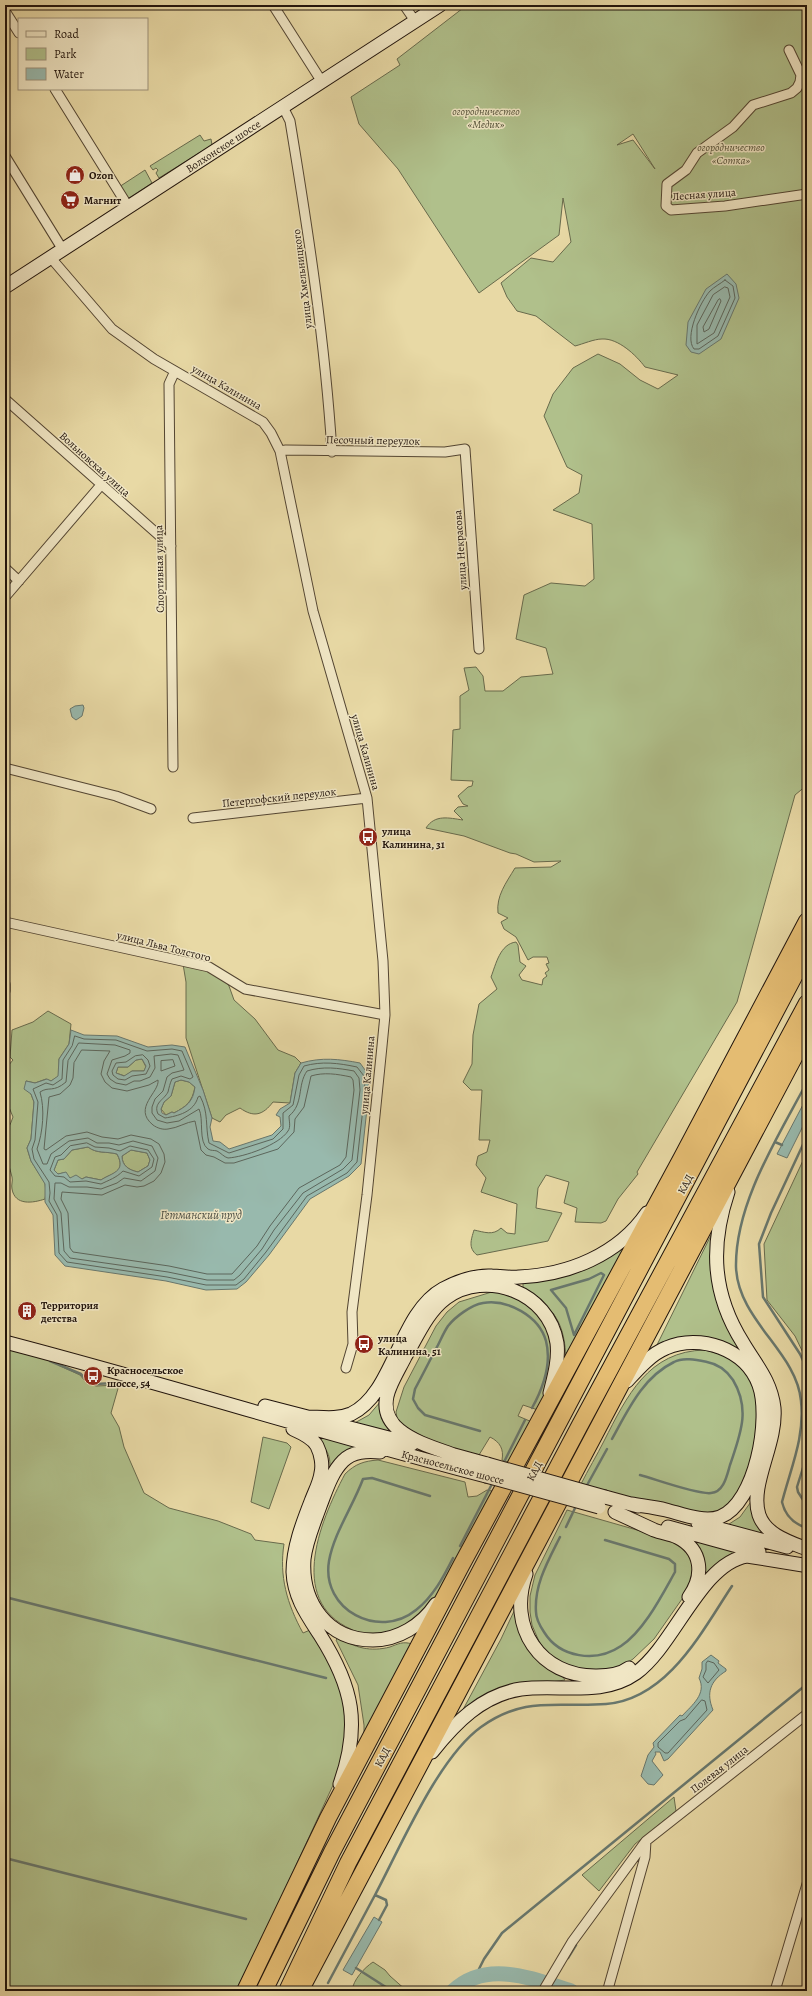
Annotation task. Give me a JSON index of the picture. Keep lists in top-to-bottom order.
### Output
{
  "streets": {
    "highway": ["КАД"],
    "main road": ["Волхонское шоссе", "Красносельское шоссе"],
    "street": [
      "Лесная улица",
      "улица Хмельницкого",
      "улица Калинина",
      "Песочный переулок",
      "Вольновская улица",
      "улица Некрасова",
      "Спортивная улица",
      "Петергофский переулок",
      "улица Льва Толстого",
      "Полевая улица"
    ]
  },
  "crossings": [
    ["Волхонское шоссе", "улица Хмельницкого"],
    ["Волхонское шоссе", "улица Калинина"],
    ["улица Хмельницкого", "Песочный переулок"],
    ["улица Калинина", "Песочный переулок"],
    ["улица Калинина", "Спортивная улица"],
    ["улица Калинина", "Петергофский переулок"],
    ["улица Калинина", "улица Льва Толстого"],
    ["Песочный переулок", "улица Некрасова"],
    ["Вольновская улица", "Спортивная улица"]
  ],
  "water": ["Гетманский пруд"],
  "parks": ["огородничество «Медик»", "огородничество «Сотка»"],
  "places": {
    "shop": ["Ozon"],
    "supermarket": ["Магнит"],
    "bus stop": ["улица Калинина, 31", "улица Калинина, 51", "Красносельское шоссе, 54"],
    "building": ["Территория детства"]
  },
  "legend": ["Road", "Park", "Water"]
}
